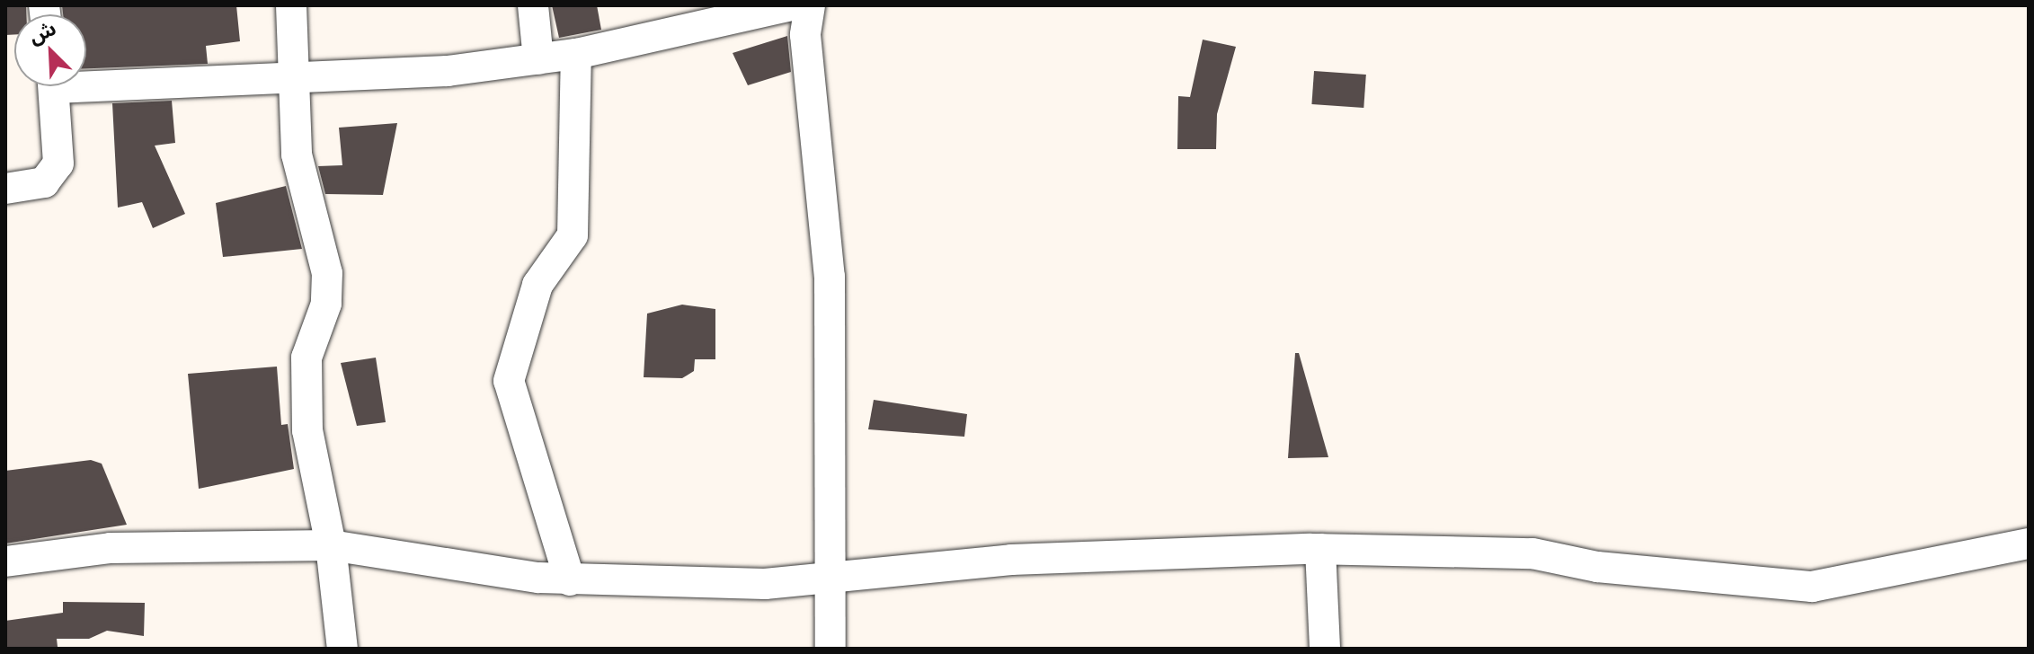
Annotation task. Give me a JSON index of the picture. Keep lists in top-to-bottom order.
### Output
{
  "north": "top left"
}
